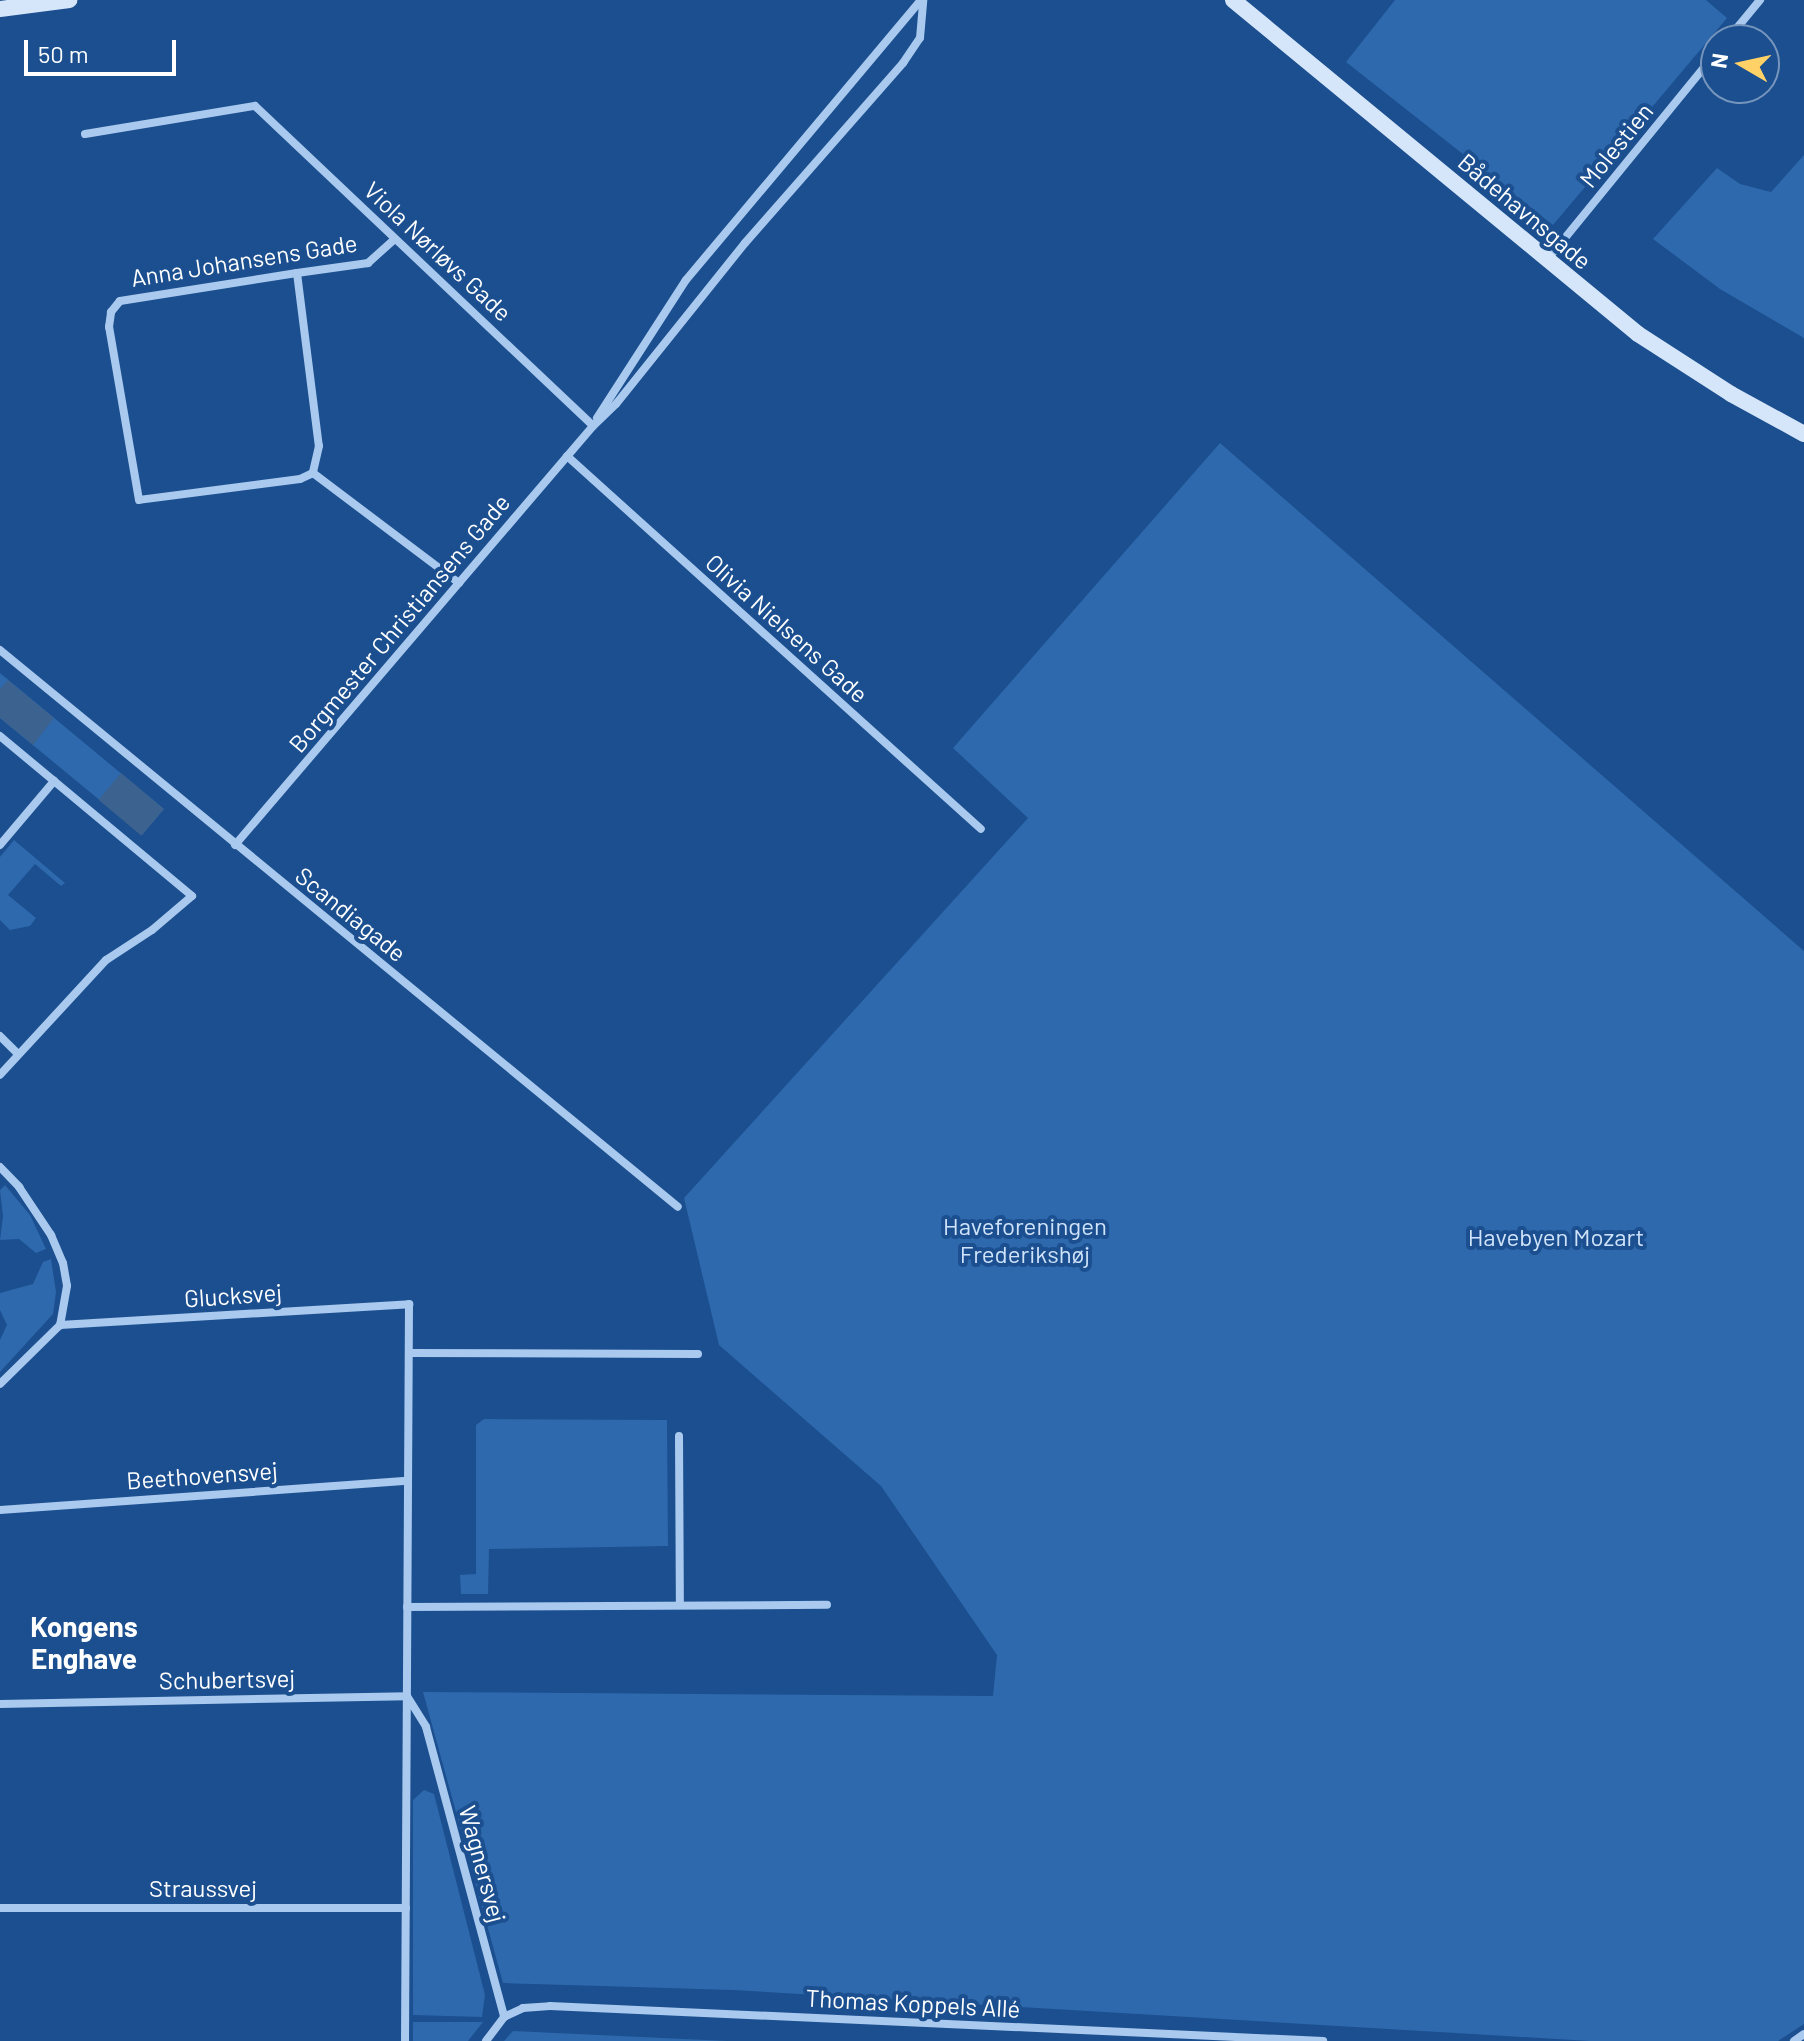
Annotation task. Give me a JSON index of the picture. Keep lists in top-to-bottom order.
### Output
{
  "streets": {
    "street": [
      "Molestien",
      "Bådehavnsgade",
      "Viola Nørløvs Gade",
      "Anna Johansens Gade",
      "Borgmester Christiansens Gade",
      "Olivia Nielsens Gade",
      "Scandiagade",
      "Glucksvej",
      "Beethovensvej",
      "Schubertsvej",
      "Wagnersvej",
      "Straussvej",
      "Thomas Koppels Allé"
    ]
  },
  "crossings": [
    ["Molestien", "Bådehavnsgade"],
    ["Viola Nørløvs Gade", "Anna Johansens Gade"],
    ["Viola Nørløvs Gade", "Borgmester Christiansens Gade"],
    ["Borgmester Christiansens Gade", "Olivia Nielsens Gade"],
    ["Borgmester Christiansens Gade", "Scandiagade"],
    ["Schubertsvej", "Wagnersvej"],
    ["Wagnersvej", "Thomas Koppels Allé"]
  ],
  "districts": ["Kongens Enghave"],
  "parks": ["Haveforeningen Frederikshøj", "Havebyen Mozart"],
  "scale_bar": "50 m",
  "north": "left"
}
